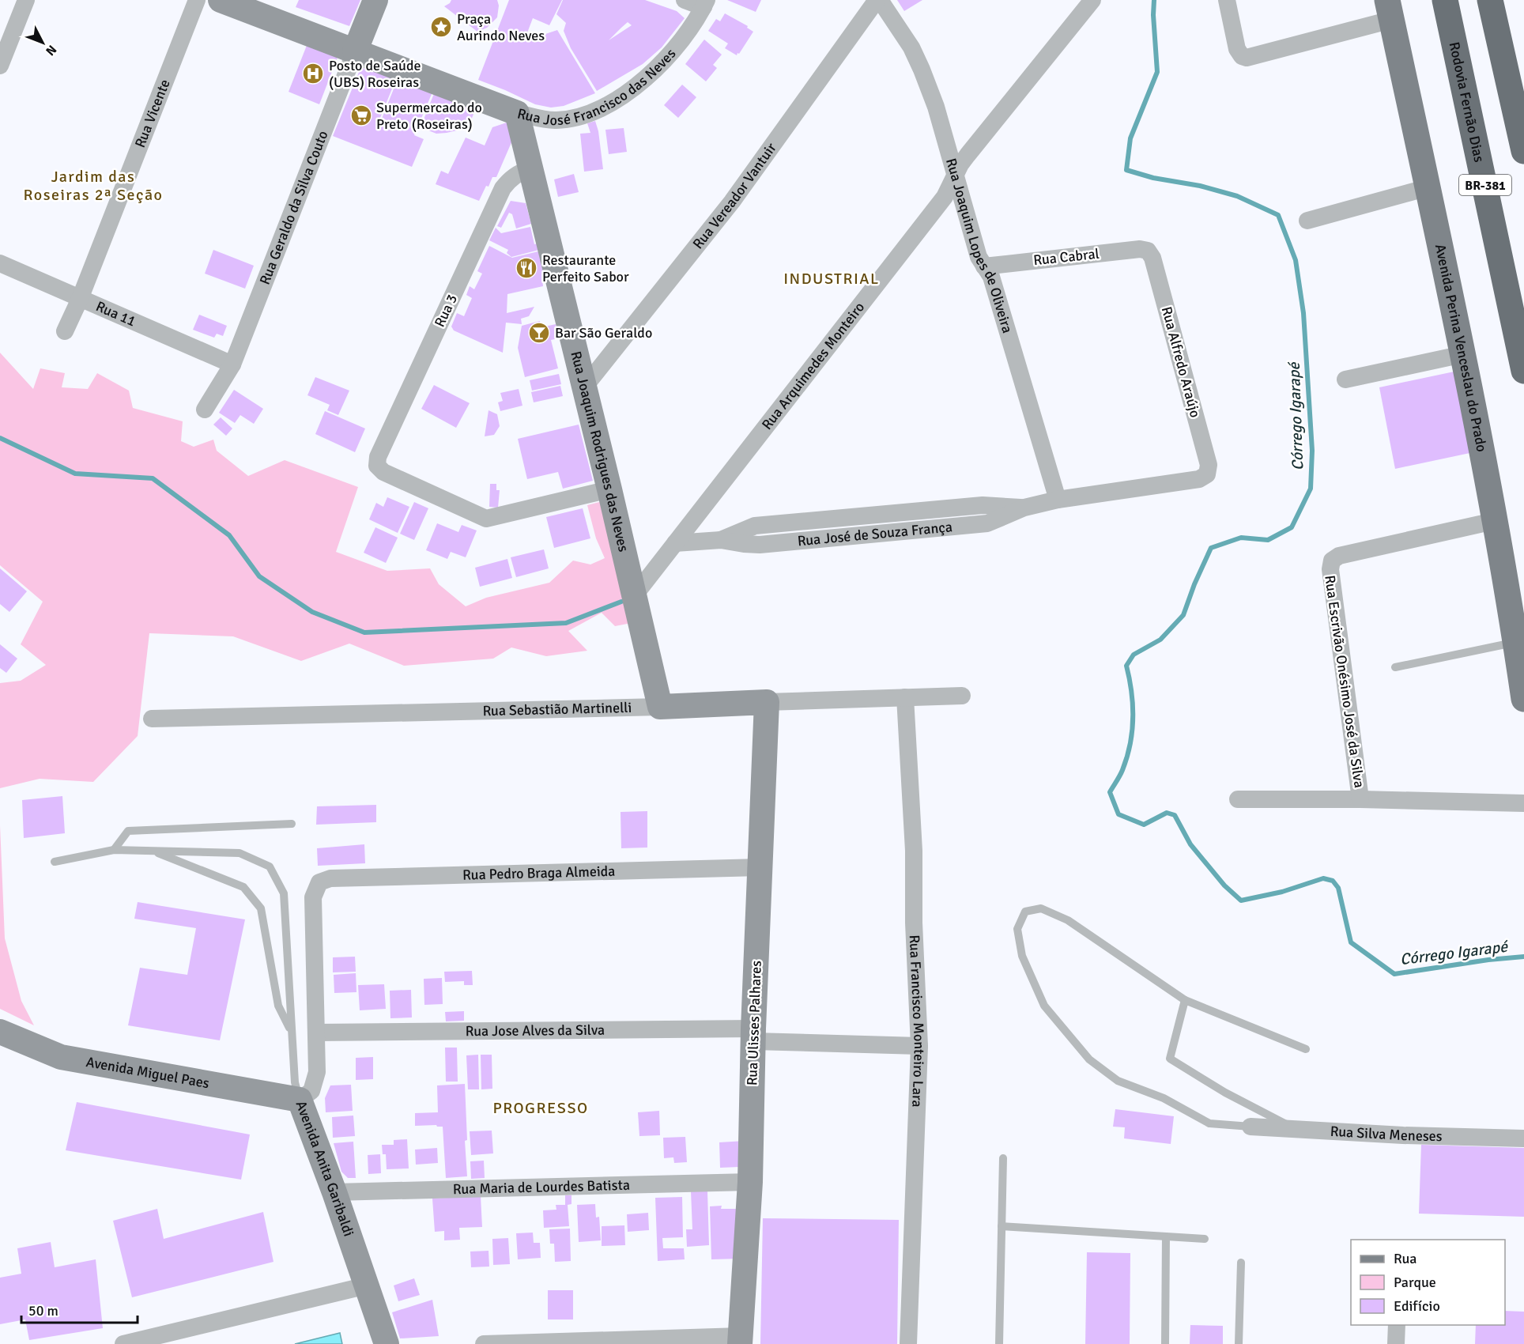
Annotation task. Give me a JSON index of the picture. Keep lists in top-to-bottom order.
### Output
{
  "streets": {
    "highway": ["Rodovia Fernão Dias", "BR-381"],
    "main road": ["Avenida Perina Venceslau do Prado"],
    "street": [
      "Rua José Francisco das Neves",
      "Rua Vicente",
      "Rua Vereador Vantuir",
      "Rua Geraldo da Silva Couto",
      "Rua Joaquim Lopes de Oliveira",
      "Rua Cabral",
      "Rua 3",
      "Rua 11",
      "Rua Alfredo Araújo",
      "Rua Arquimedes Monteiro",
      "Rua Joaquim Rodrigues das Neves",
      "Rua José de Souza França",
      "Rua Escrivão Onésimo José da Silva",
      "Rua Sebastião Martinelli",
      "Rua Pedro Braga Almeida",
      "Rua Francisco Monteiro Lara",
      "Rua Ulisses Palhares",
      "Rua Jose Alves da Silva",
      "Avenida Miguel Paes",
      "Rua Silva Meneses",
      "Avenida Anita Garibaldi",
      "Rua Maria de Lourdes Batista"
    ]
  },
  "crossings": [
    ["Rua José Francisco das Neves", "Rua Geraldo da Silva Couto"],
    ["Rua José Francisco das Neves", "Rua Joaquim Rodrigues das Neves"],
    ["Rua Vicente", "Rua 11"],
    ["Rua Vereador Vantuir", "Rua Joaquim Lopes de Oliveira"],
    ["Rua Vereador Vantuir", "Rua Joaquim Rodrigues das Neves"],
    ["Rua Geraldo da Silva Couto", "Rua 11"],
    ["Rua Joaquim Lopes de Oliveira", "Rua Cabral"],
    ["Rua Joaquim Lopes de Oliveira", "Rua Arquimedes Monteiro"],
    ["Rua Joaquim Lopes de Oliveira", "Rua José de Souza França"],
    ["Rua Cabral", "Rua Alfredo Araújo"],
    ["Rua 3", "Rua Joaquim Rodrigues das Neves"],
    ["Avenida Perina Venceslau do Prado", "Rua Escrivão Onésimo José da Silva"],
    ["Rua Alfredo Araújo", "Rua José de Souza França"],
    ["Rua Arquimedes Monteiro", "Rua Joaquim Rodrigues das Neves"],
    ["Rua Arquimedes Monteiro", "Rua José de Souza França"],
    ["Rua Joaquim Rodrigues das Neves", "Rua Sebastião Martinelli"],
    ["Rua Sebastião Martinelli", "Rua Francisco Monteiro Lara"],
    ["Rua Sebastião Martinelli", "Rua Ulisses Palhares"],
    ["Rua Pedro Braga Almeida", "Rua Ulisses Palhares"],
    ["Rua Pedro Braga Almeida", "Avenida Anita Garibaldi"],
    ["Rua Francisco Monteiro Lara", "Rua Jose Alves da Silva"],
    ["Rua Ulisses Palhares", "Rua Jose Alves da Silva"],
    ["Rua Ulisses Palhares", "Rua Maria de Lourdes Batista"],
    ["Rua Jose Alves da Silva", "Avenida Anita Garibaldi"],
    ["Avenida Miguel Paes", "Avenida Anita Garibaldi"],
    ["Avenida Anita Garibaldi", "Rua Maria de Lourdes Batista"]
  ],
  "districts": ["Jardim das Roseiras 2ª Seção", "INDUSTRIAL", "PROGRESSO"],
  "water": ["Córrego Igarapé"],
  "places": {
    "place": ["Praça Aurindo Neves"],
    "hospital": ["Posto de Saúde (UBS) Roseiras"],
    "supermarket": ["Supermercado do Preto (Roseiras)"],
    "restaurant": ["Restaurante Perfeito Sabor"],
    "bar": ["Bar São Geraldo"]
  },
  "legend": ["Rua", "Parque", "Edifício"],
  "scale_bar": "50 m",
  "north": "bottom right"
}
